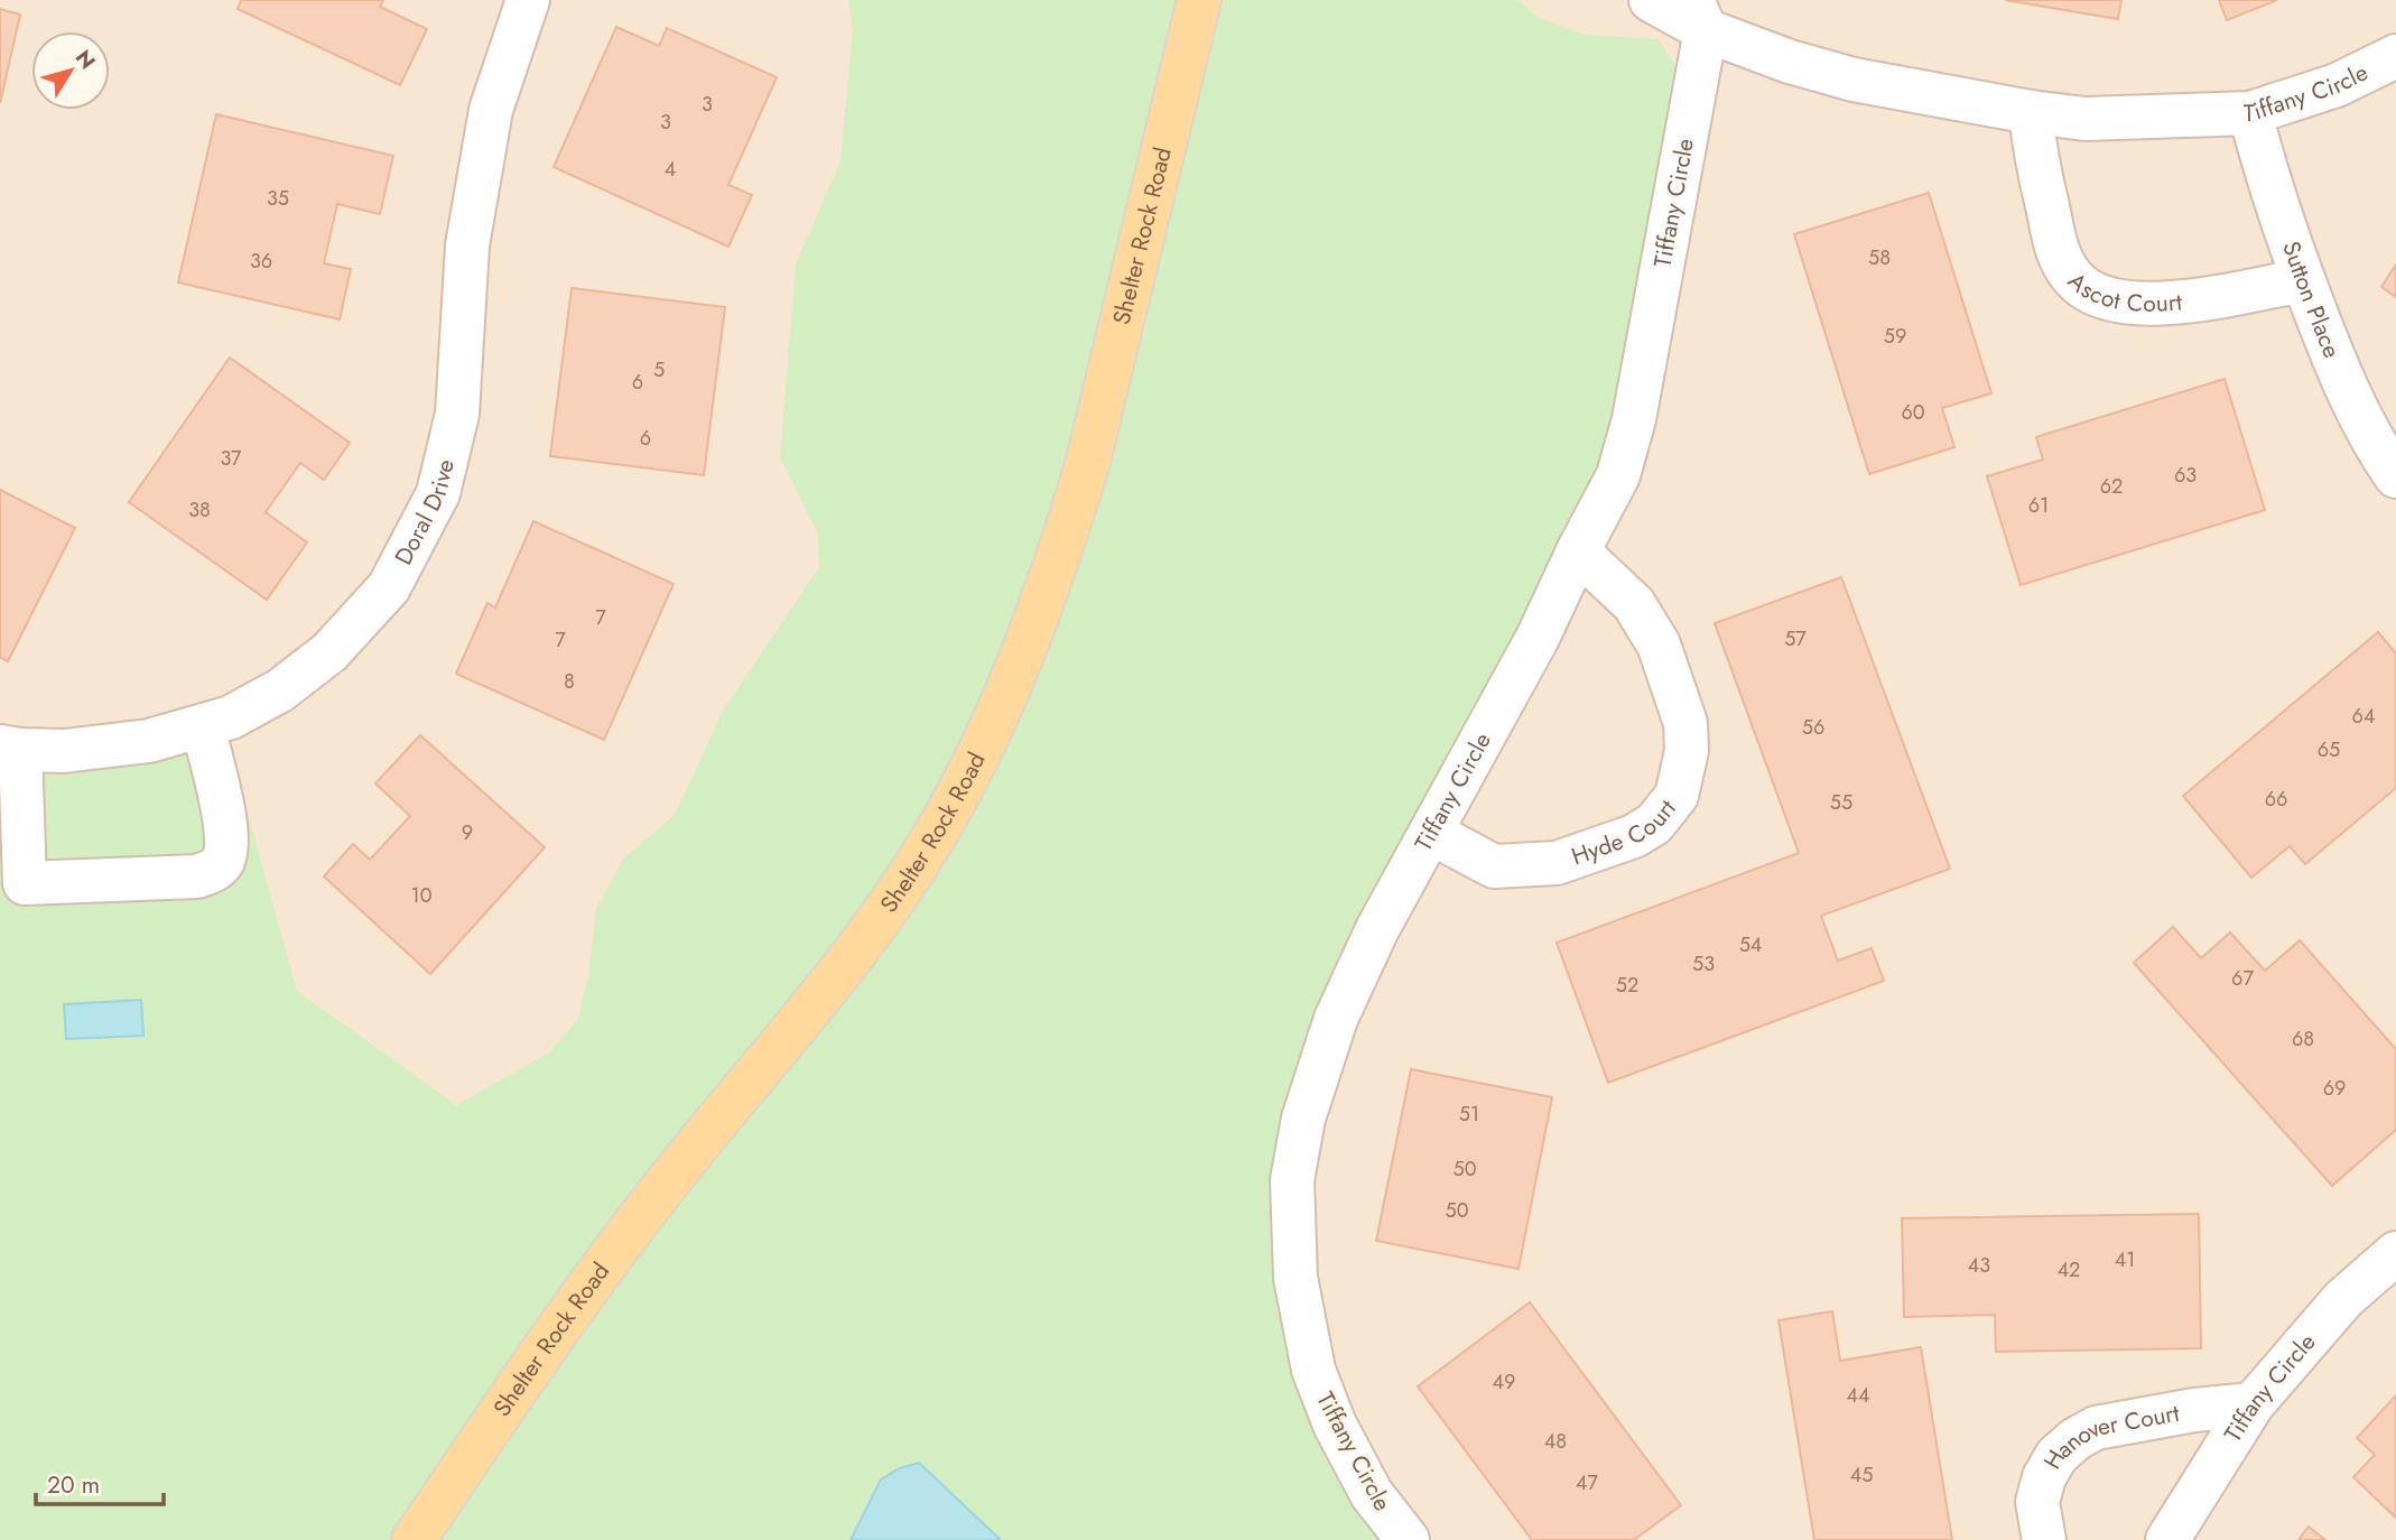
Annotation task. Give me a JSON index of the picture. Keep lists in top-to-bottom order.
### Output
{
  "streets": {
    "main road": ["Shelter Rock Road"],
    "street": [
      "Tiffany Circle",
      "Ascot Court",
      "Sutton Place",
      "Doral Drive",
      "Hyde Court",
      "Hanover Court"
    ]
  },
  "crossings": [
    ["Tiffany Circle", "Ascot Court"],
    ["Tiffany Circle", "Sutton Place"],
    ["Tiffany Circle", "Hyde Court"],
    ["Tiffany Circle", "Hanover Court"],
    ["Ascot Court", "Sutton Place"]
  ],
  "house_numbers": [
    "3",
    "3",
    "4",
    "35",
    "58",
    "36",
    "59",
    "5",
    "6",
    "60",
    "6",
    "37",
    "63",
    "62",
    "61",
    "38",
    "7",
    "57",
    "7",
    "8",
    "64",
    "56",
    "65",
    "66",
    "55",
    "9",
    "10",
    "54",
    "53",
    "67",
    "52",
    "68",
    "69",
    "51",
    "50",
    "50",
    "41",
    "43",
    "42",
    "49",
    "44",
    "48",
    "45",
    "47"
  ],
  "scale_bar": "20 m",
  "north": "top right"
}
